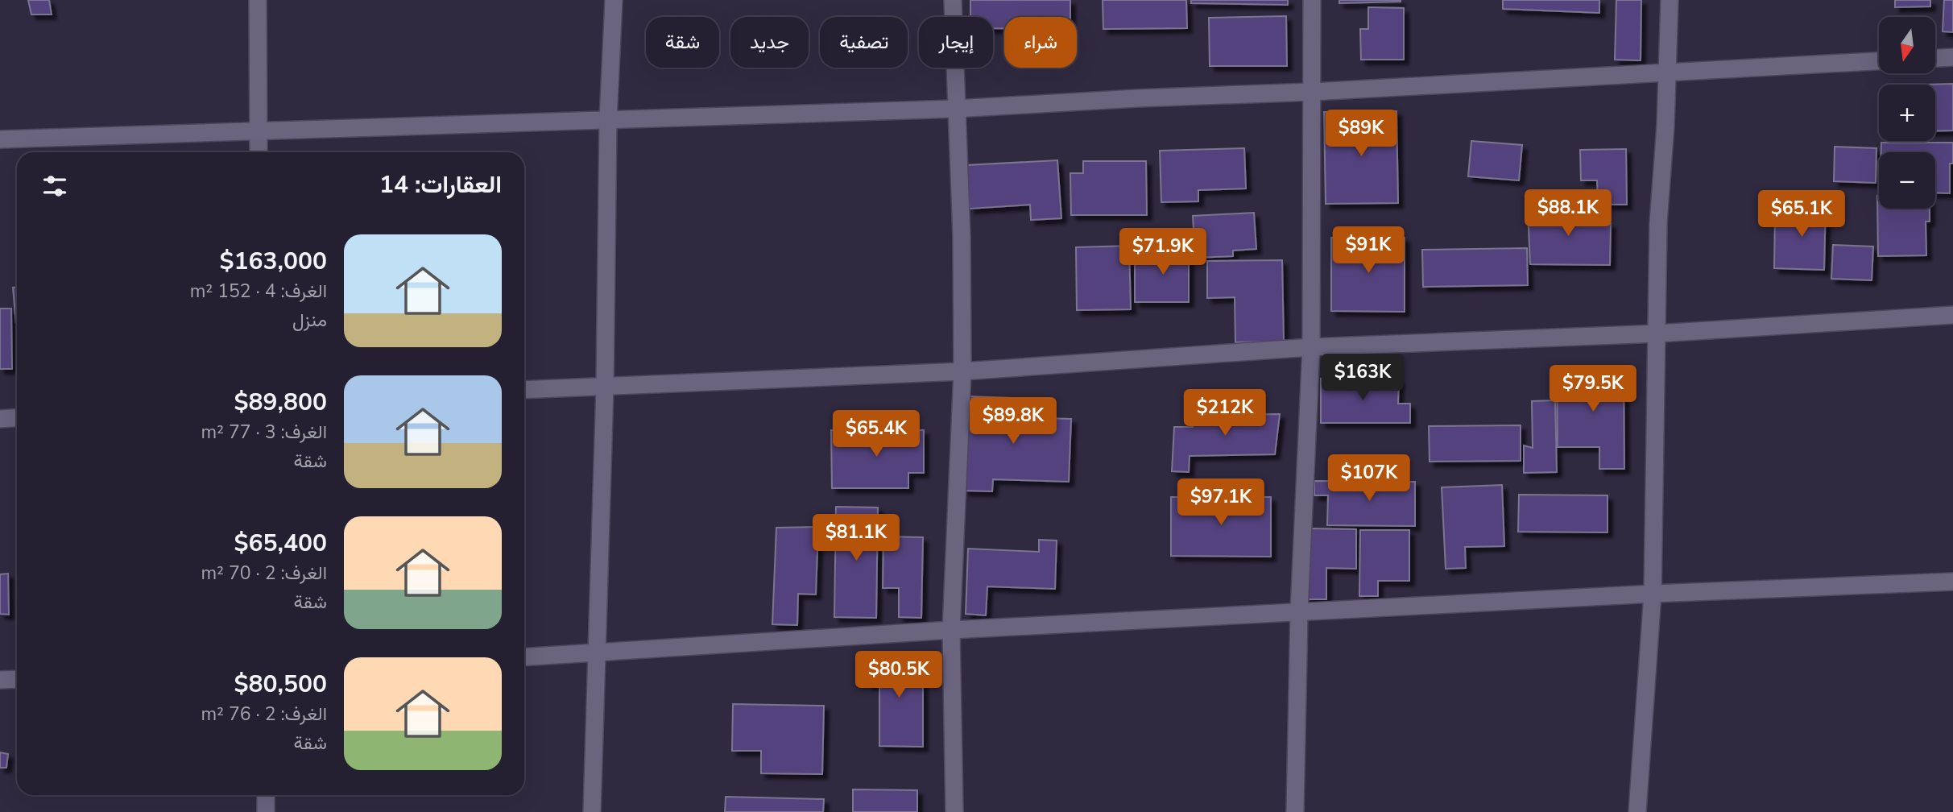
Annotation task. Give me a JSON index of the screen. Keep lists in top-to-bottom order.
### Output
{
  "north": "bottom",
  "page": {
    "map_buttons": ["+", "−"],
    "chip": [
      "شراء",
      "إيجار",
      "تصفية",
      "جديد",
      "شقة"
    ],
    "price": [
      "$89K",
      "$88.1K",
      "$65.1K",
      "$91K",
      "$71.9K",
      "$163K",
      "$79.5K",
      "$212K",
      "$89.8K",
      "$65.4K",
      "$107K",
      "$97.1K",
      "$81.1K",
      "$80.5K"
    ],
    "heading": "العقارات: 14",
    "list": [
      {
        "name": "$163,000",
        "note": "الغرف: 4 · 152 m² · منزل"
      },
      {
        "name": "$89,800",
        "note": "الغرف: 3 · 77 m² · شقة"
      },
      {
        "name": "$65,400",
        "note": "الغرف: 2 · 70 m² · شقة"
      },
      {
        "name": "$80,500",
        "note": "الغرف: 2 · 76 m² · شقة"
      }
    ]
  }
}
